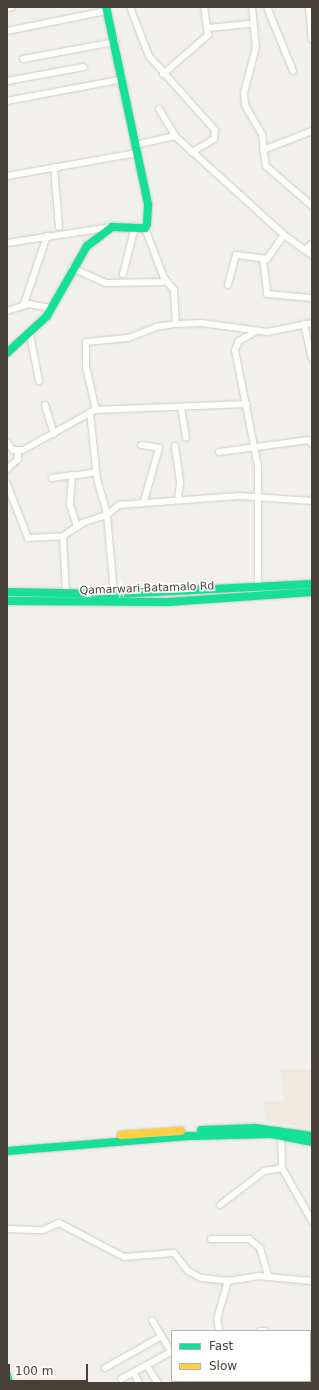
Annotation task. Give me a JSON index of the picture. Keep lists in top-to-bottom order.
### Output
{
  "streets": {
    "street": ["Qamarwari-Batamalo Rd"]
  },
  "legend": ["Fast", "Slow"],
  "scale_bar": "100 m"
}
